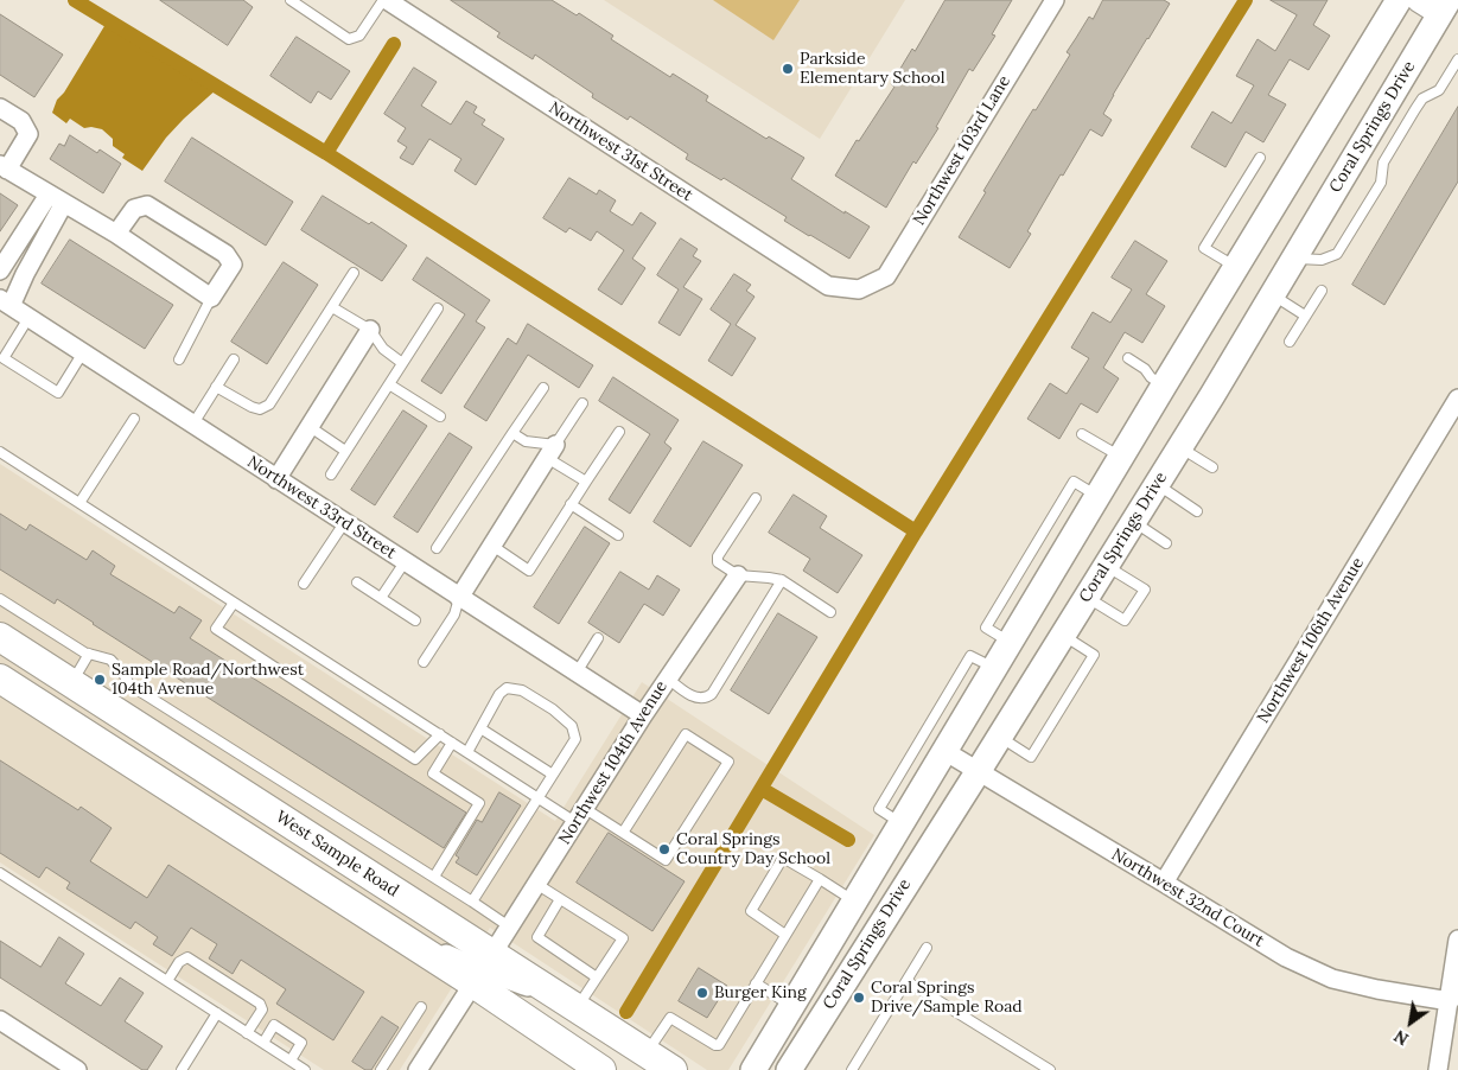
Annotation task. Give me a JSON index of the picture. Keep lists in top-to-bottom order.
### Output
{
  "streets": {
    "main road": ["Coral Springs Drive", "West Sample Road"],
    "street": [
      "Northwest 103rd Lane",
      "Northwest 31st Street",
      "Northwest 33rd Street",
      "Northwest 106th Avenue",
      "Northwest 104th Avenue",
      "Northwest 32nd Court"
    ]
  },
  "crossings": [
    ["Coral Springs Drive", "Northwest 32nd Court"],
    ["Northwest 103rd Lane", "Northwest 31st Street"],
    ["Northwest 33rd Street", "Northwest 104th Avenue"],
    ["Northwest 106th Avenue", "Northwest 32nd Court"],
    ["Northwest 104th Avenue", "West Sample Road"]
  ],
  "places": [
    "Parkside Elementary School",
    "Sample Road/Northwest 104th Avenue",
    "Coral Springs Country Day School",
    "Burger King",
    "Coral Springs Drive/Sample Road"
  ],
  "north": "bottom left"
}
